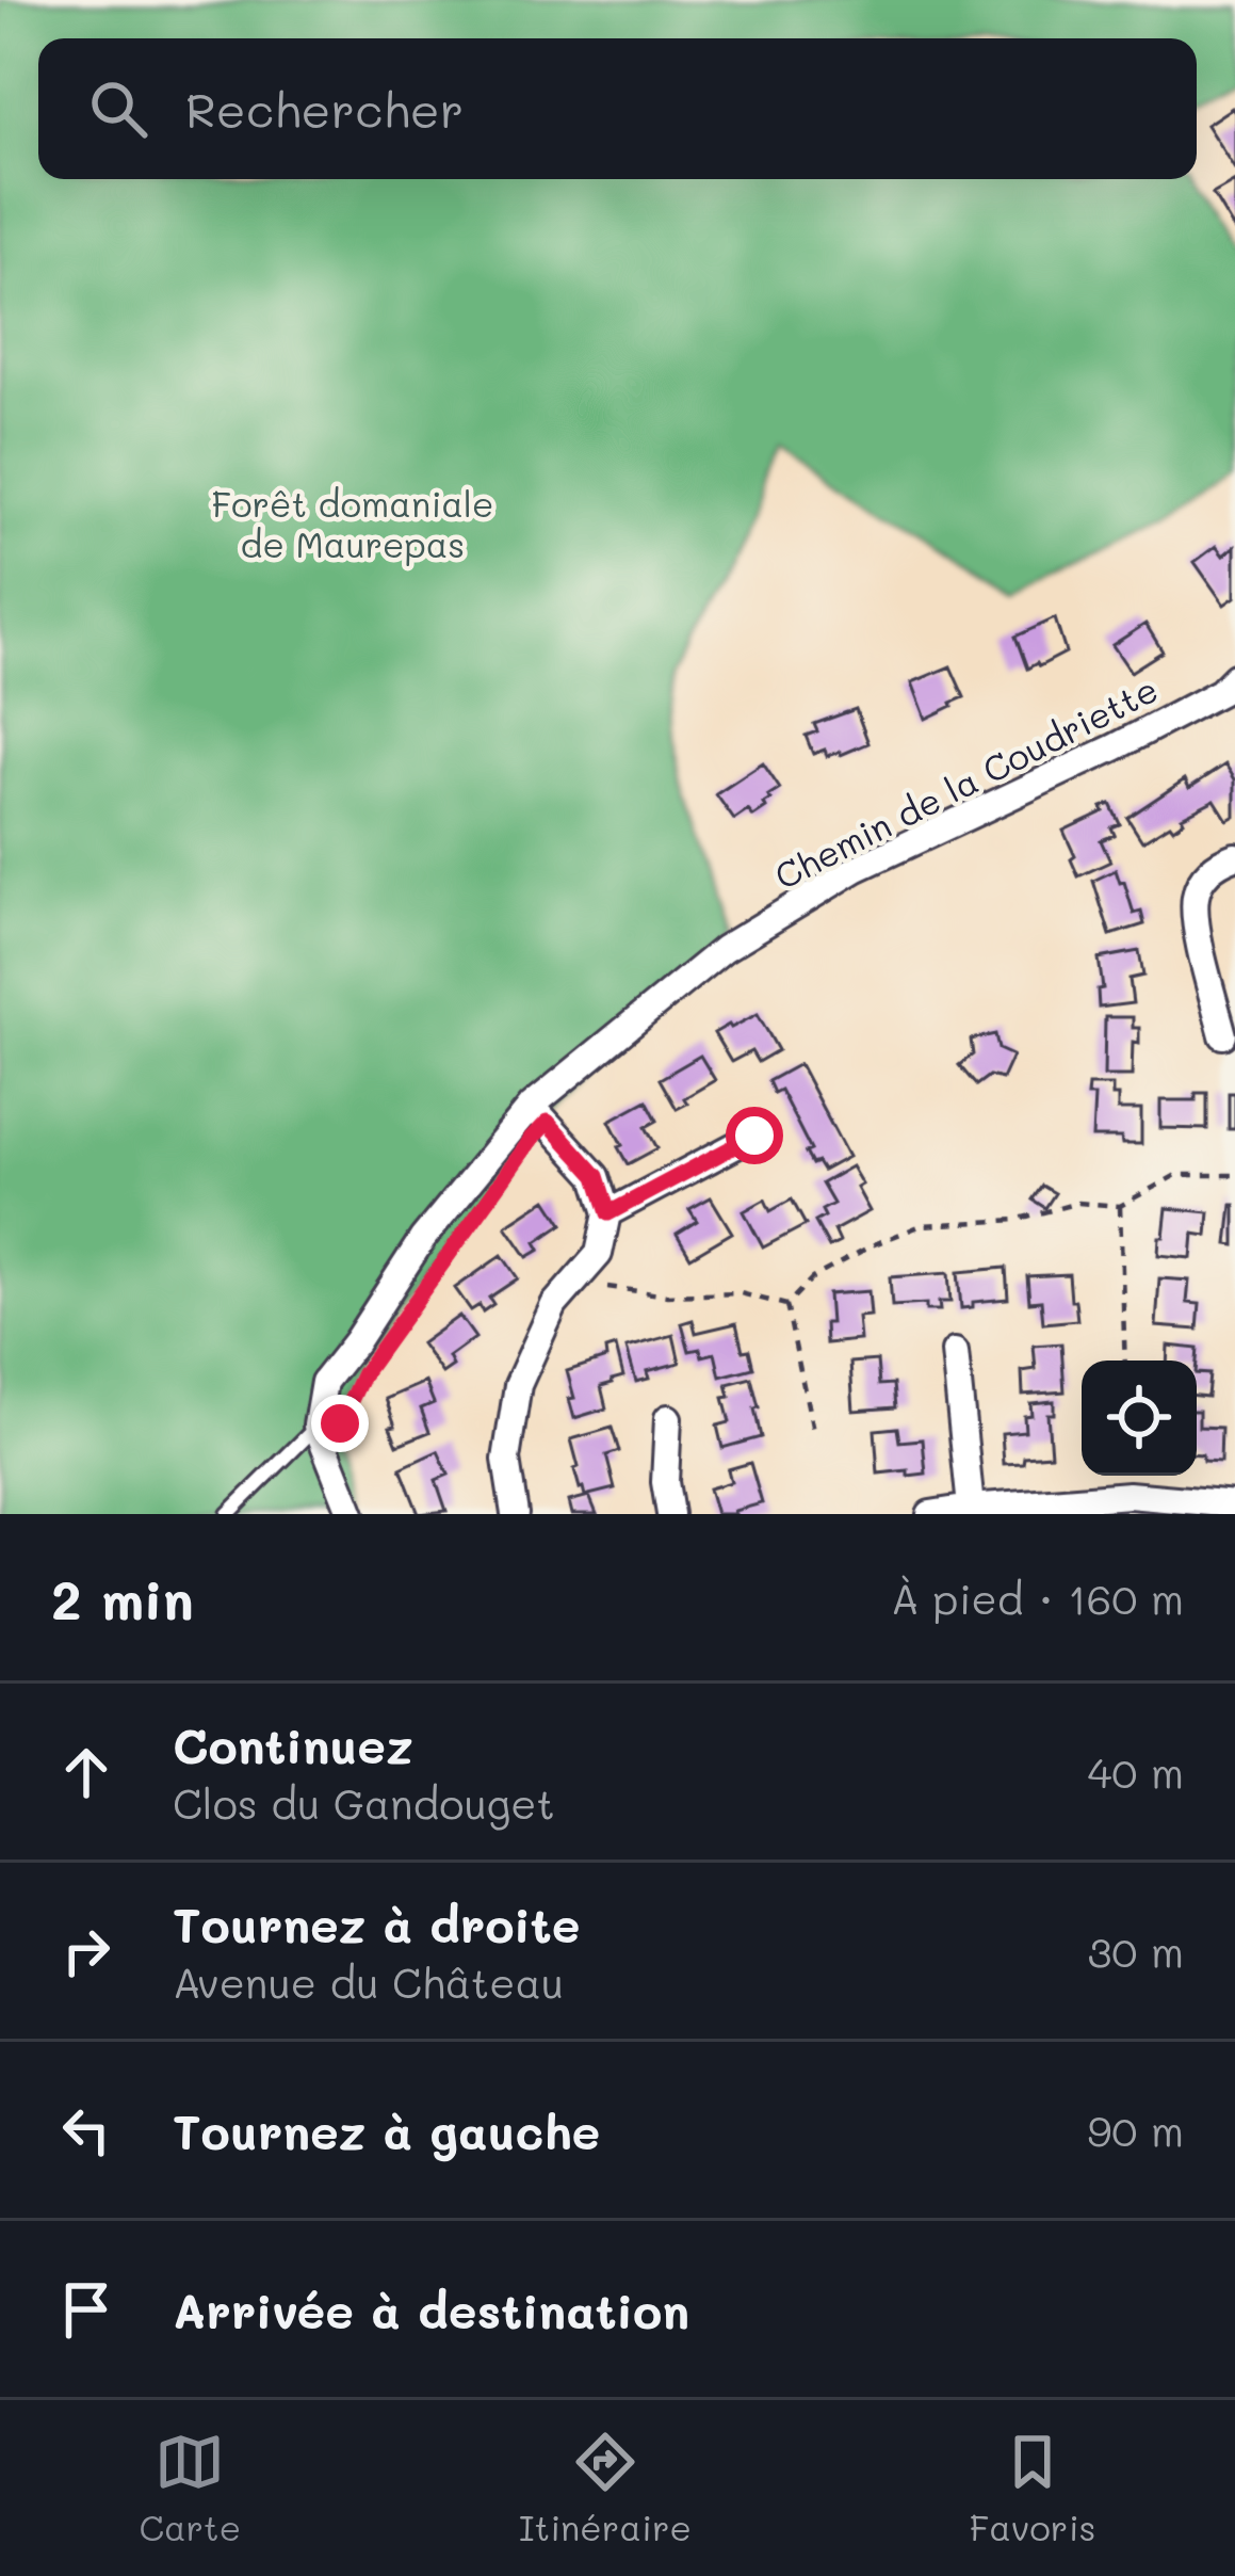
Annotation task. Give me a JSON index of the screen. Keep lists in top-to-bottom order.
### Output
{
  "streets": {
    "street": ["Chemin de la Coudriette"]
  },
  "parks": ["Forêt domaniale de Maurepas"],
  "page": {
    "search": "Rechercher",
    "heading": ["2 min", "À pied · 160 m"],
    "list": [
      ["Continuez", "Clos du Gandouget", "40 m"],
      ["Tournez à droite", "Avenue du Château", "30 m"],
      ["Tournez à gauche", "90 m"],
      "Arrivée à destination"
    ],
    "nav": ["Carte", "Itinéraire", "Favoris"]
  }
}
